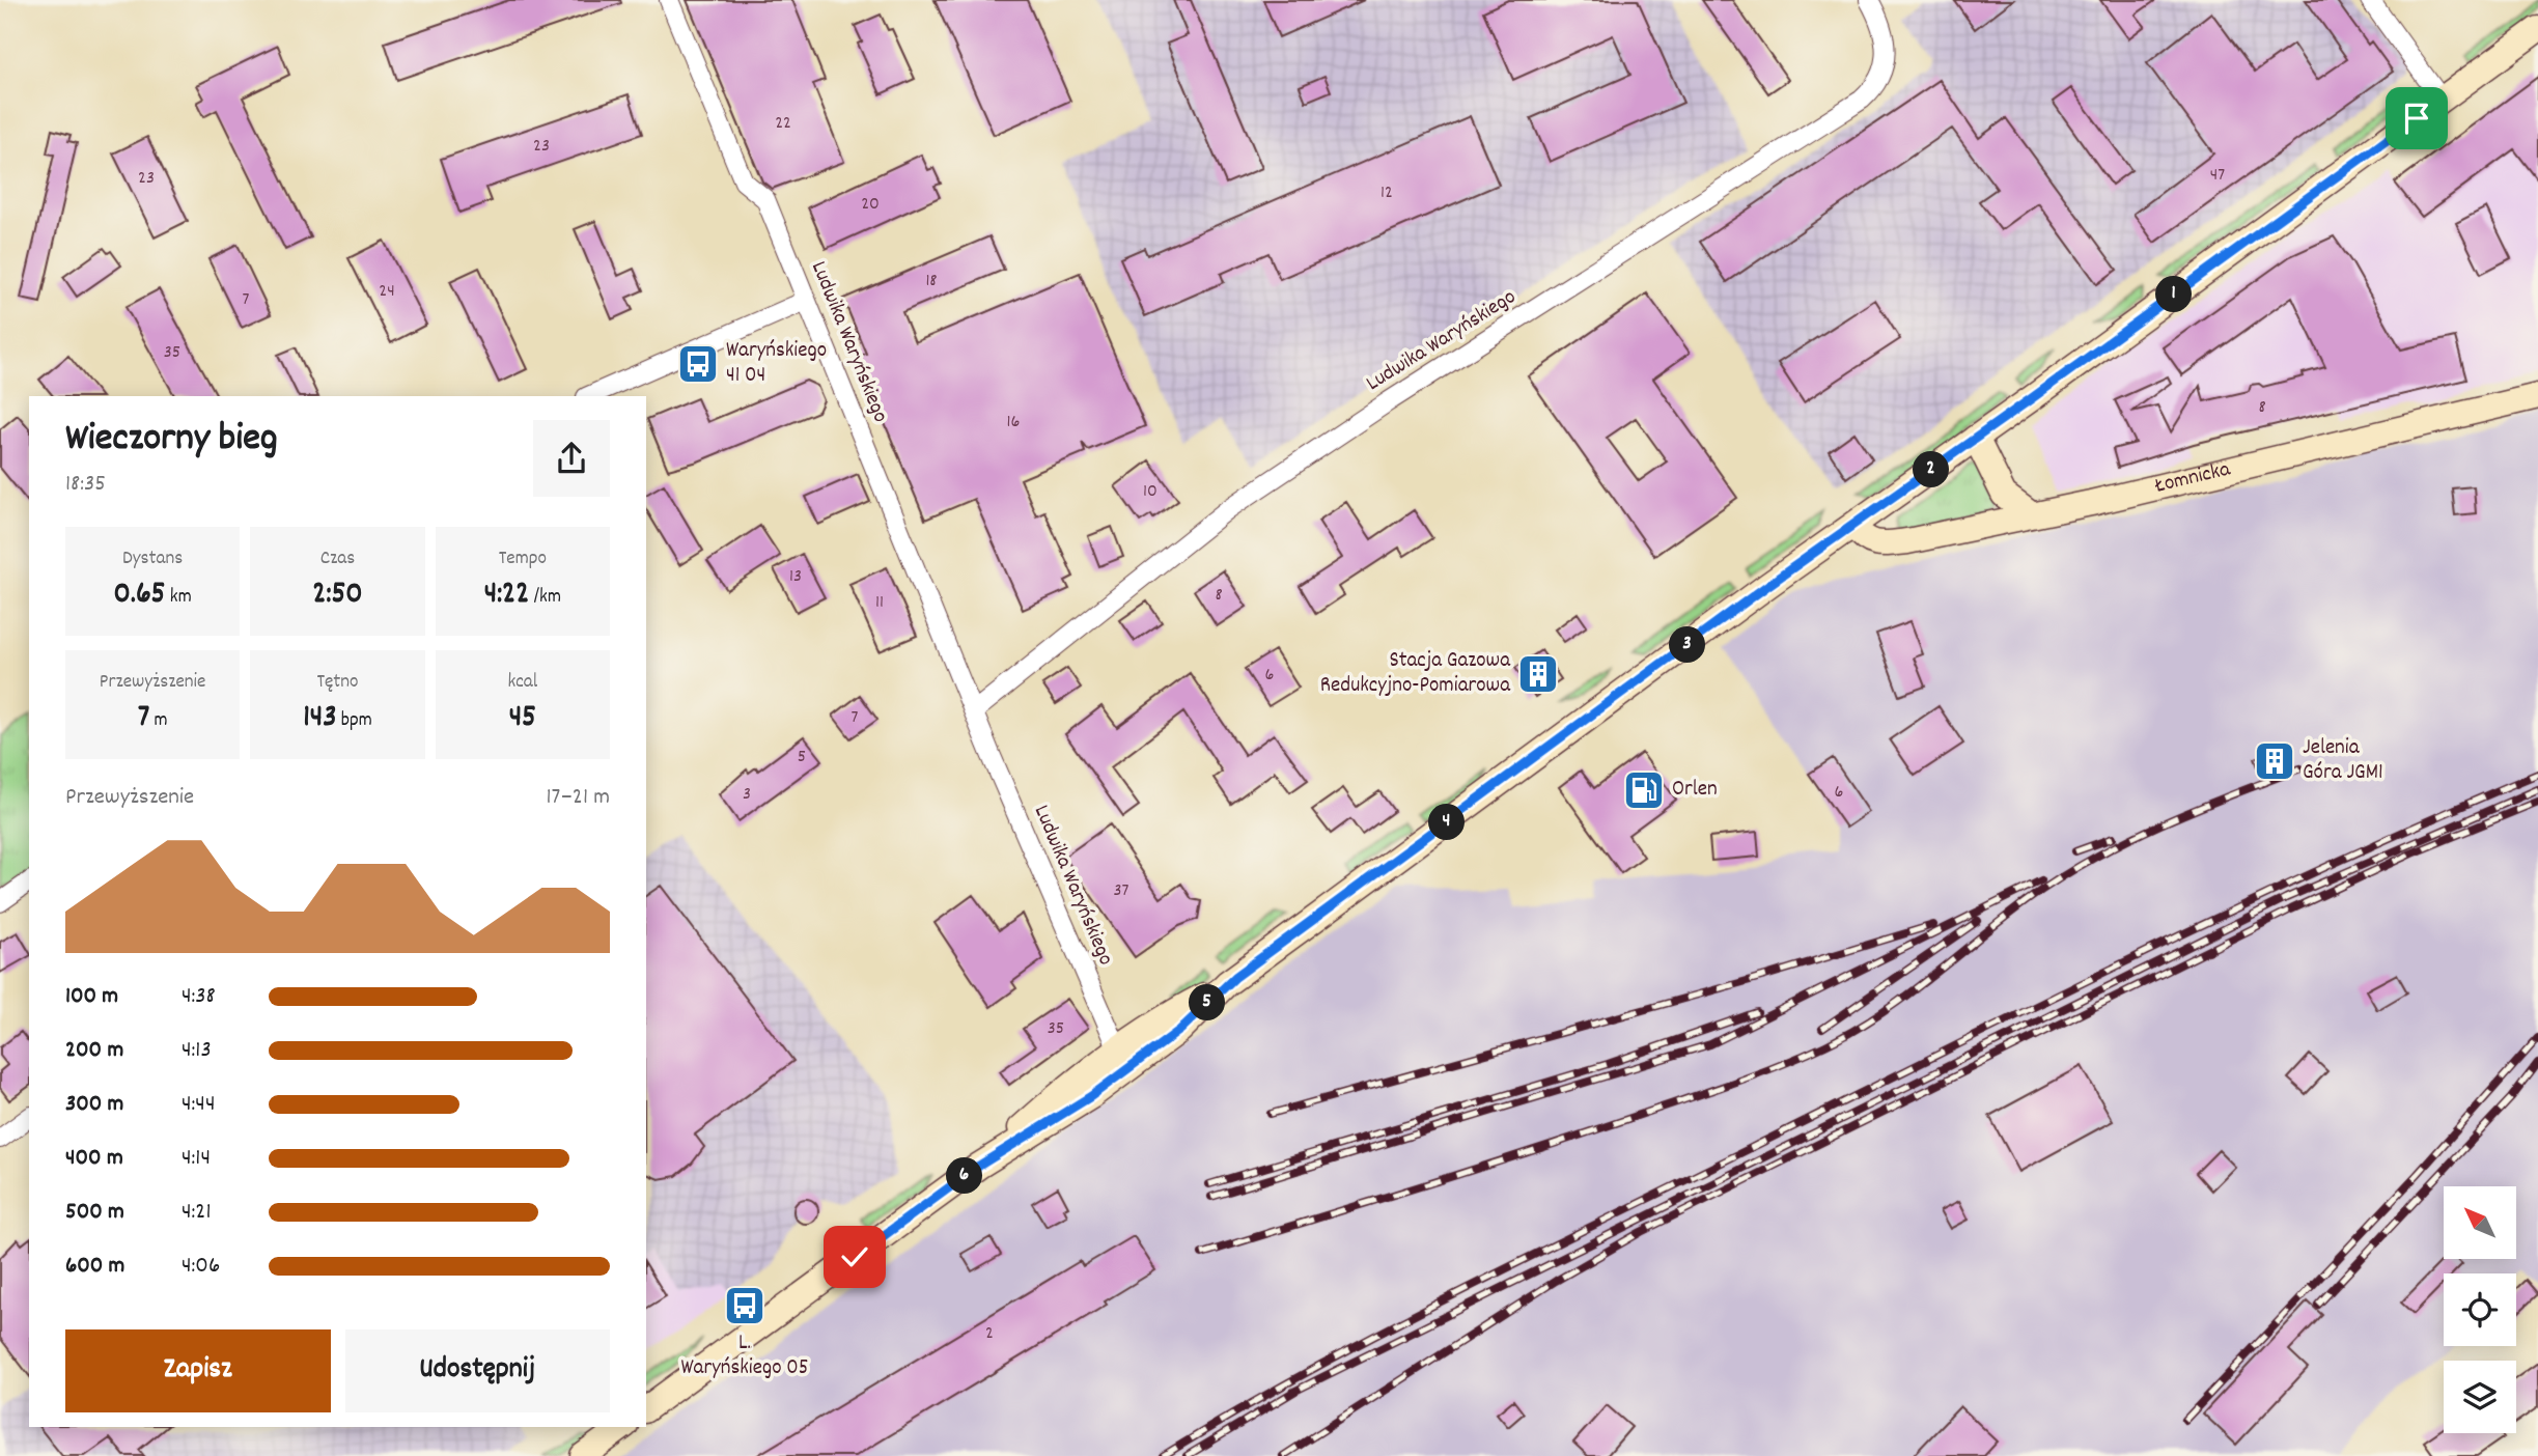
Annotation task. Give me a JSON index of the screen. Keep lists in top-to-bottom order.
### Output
{
  "streets": {
    "street": ["Ludwika Waryńskiego", "Łomnicka"]
  },
  "places": {
    "bus stop": ["Waryńskiego 41 04", "L. Waryńskiego 05"],
    "building": ["Stacja Gazowa Redukcyjno-Pomiarowa", "Jelenia Góra JGM1"],
    "fuel station": ["Orlen"]
  },
  "house_numbers": [
    "22",
    "23",
    "47",
    "23",
    "12",
    "20",
    "18",
    "24",
    "7",
    "35",
    "8",
    "16",
    "10",
    "13",
    "8",
    "11",
    "6",
    "7",
    "5",
    "6",
    "3",
    "37",
    "35",
    "2"
  ],
  "north": "top left",
  "page": {
    "pins": [
      "1",
      "2",
      "3",
      "4",
      "5",
      "6"
    ],
    "heading": ["Wieczorny bieg", "18:35"],
    "stats": [
      ["Dystans", "0.65 km"],
      ["Czas", "2:50"],
      ["Tempo", "4:22 /km"],
      ["Przewyższenie", "7 m"],
      ["Tętno", "143 bpm"],
      ["kcal", "45"]
    ],
    "chart": ["Przewyższenie", "17–21 m"],
    "list": [
      {
        "name": "100 m",
        "note": "4:38"
      },
      {
        "name": "200 m",
        "note": "4:13"
      },
      {
        "name": "300 m",
        "note": "4:44"
      },
      {
        "name": "400 m",
        "note": "4:14"
      },
      {
        "name": "500 m",
        "note": "4:21"
      },
      {
        "name": "600 m",
        "note": "4:06"
      }
    ],
    "buttons": ["Zapisz", "Udostępnij"]
  }
}
